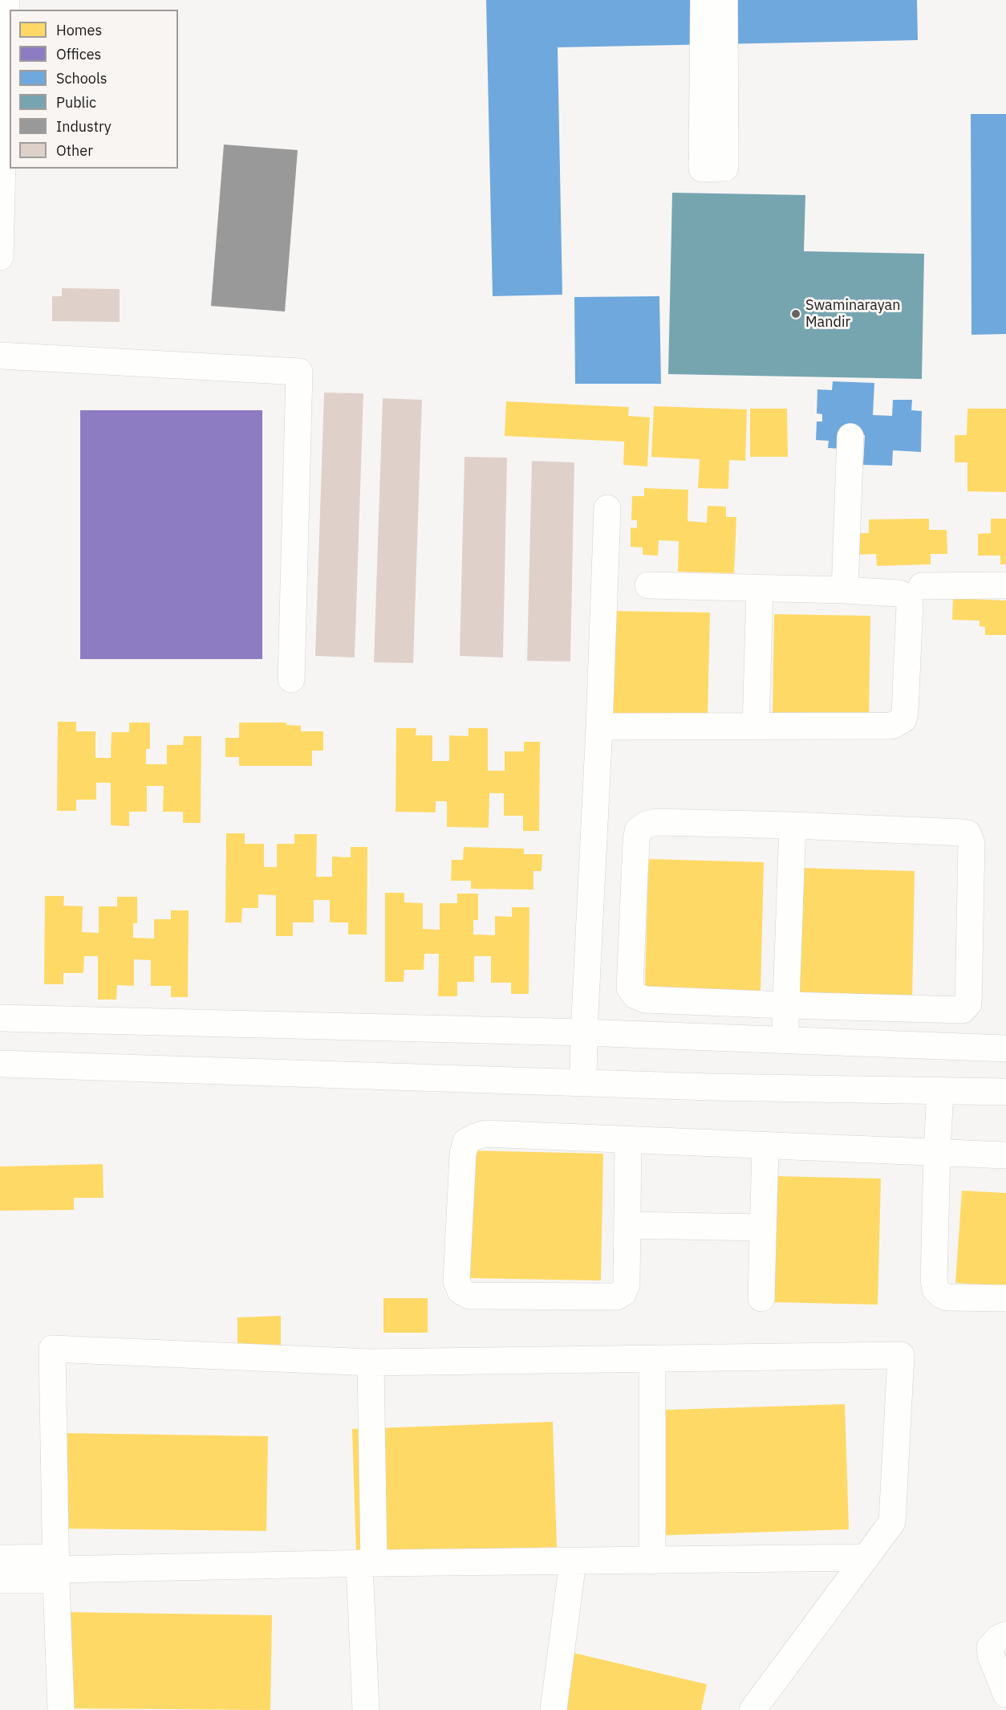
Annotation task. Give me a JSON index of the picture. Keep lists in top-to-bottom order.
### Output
{
  "places": ["Swaminarayan Mandir"],
  "legend": [
    "Homes",
    "Offices",
    "Schools",
    "Public",
    "Industry",
    "Other"
  ]
}
